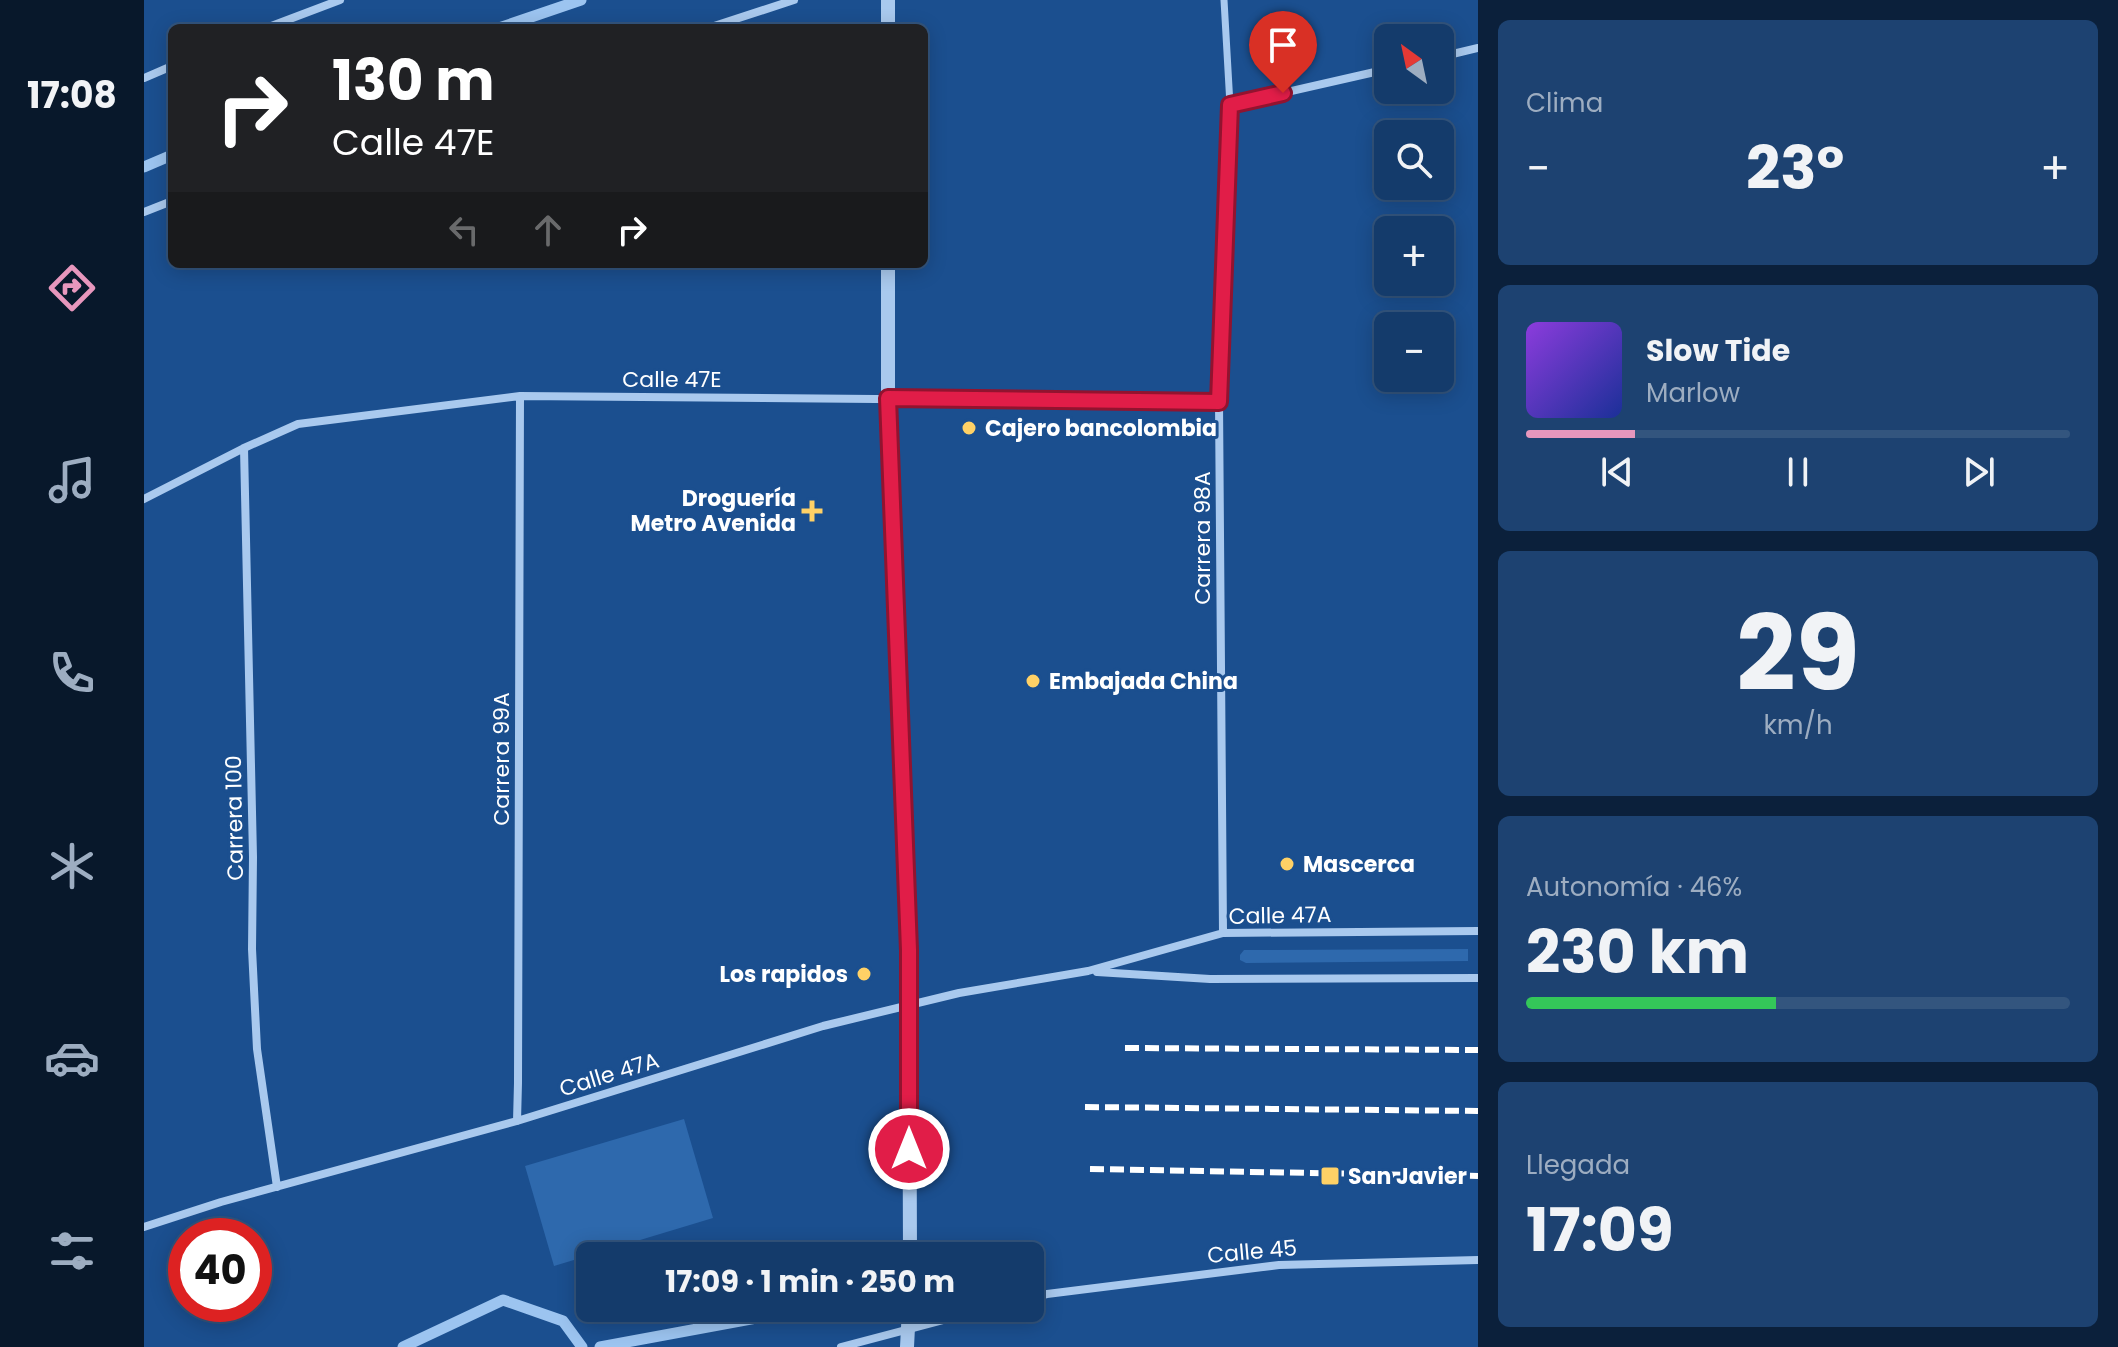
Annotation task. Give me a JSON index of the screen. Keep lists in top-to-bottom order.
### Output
{
  "streets": {
    "street": [
      "Calle 47E",
      "Carrera 98A",
      "Carrera 99A",
      "Carrera 100",
      "Calle 47A",
      "Calle 45"
    ]
  },
  "crossings": [
    ["Calle 47E", "Carrera 98A"],
    ["Calle 47E", "Carrera 99A"],
    ["Calle 47E", "Carrera 100"],
    ["Carrera 98A", "Calle 47A"],
    ["Carrera 99A", "Calle 47A"],
    ["Carrera 100", "Calle 47A"]
  ],
  "places": {
    "other": [
      "Cajero bancolombia",
      "Embajada China",
      "Mascerca",
      "Los rapidos"
    ],
    "health": ["Droguería Metro Avenida"],
    "transit": ["San Javier"]
  },
  "north": "top left",
  "page": {
    "tabs": "17:08",
    "tile": [
      "Clima",
      ["29", "km/h"],
      ["Autonomía · 46%", "230 km"],
      ["Llegada", "17:09"]
    ],
    "map_buttons": ["+", "−"],
    "turn": ["130 m", "Calle 47E"],
    "heat": ["−", "23°", "+"],
    "song": ["Slow Tide", "Marlow"],
    "limit": "40",
    "trip": "17:09 · 1 min · 250 m"
  }
}
